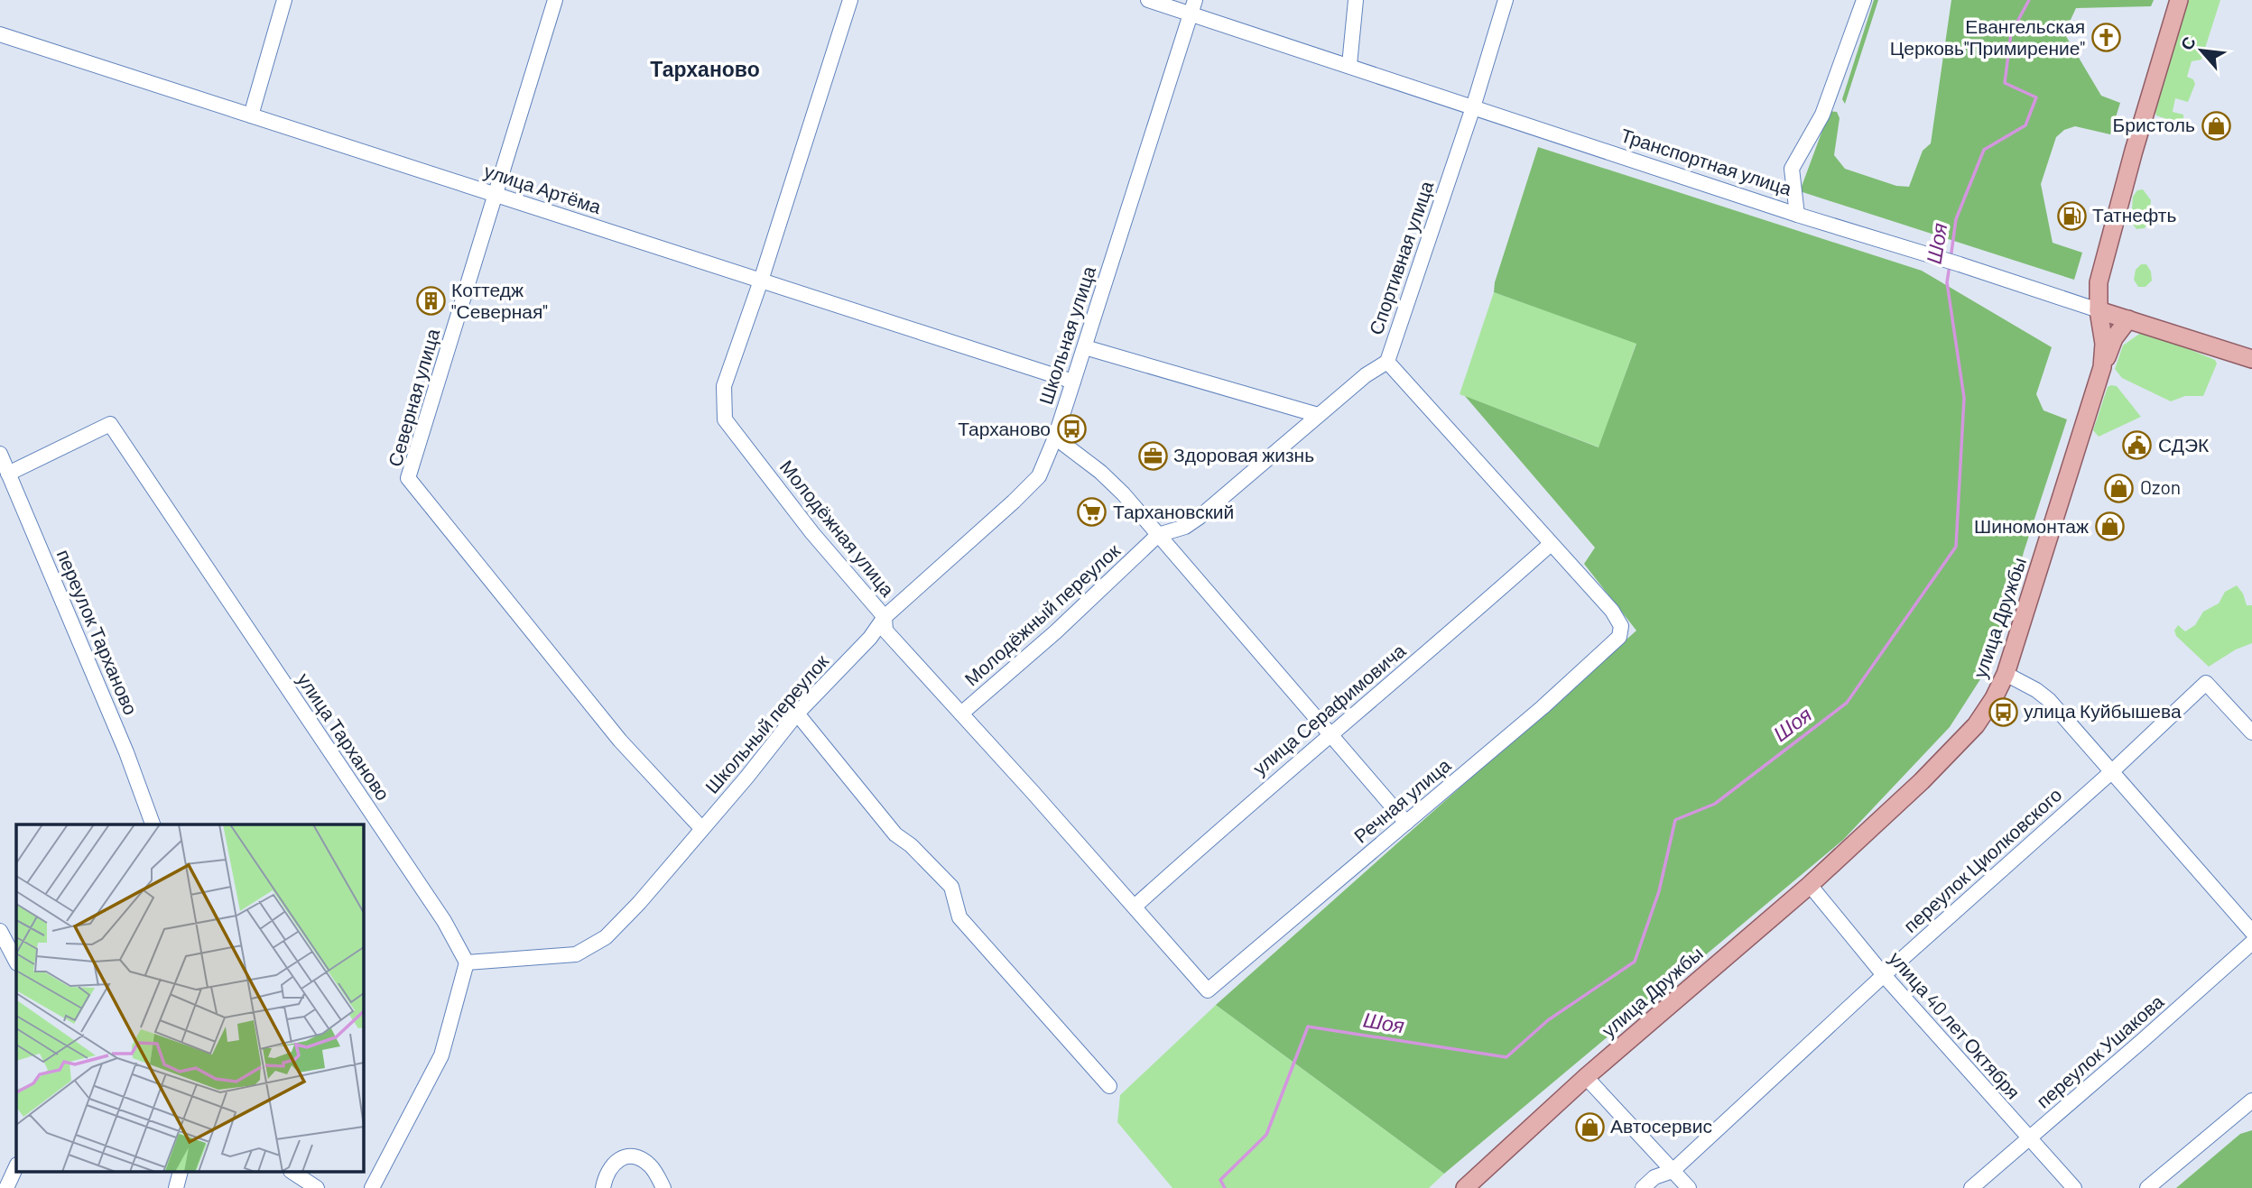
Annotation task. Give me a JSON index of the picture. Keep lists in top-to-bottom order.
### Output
{
  "streets": {
    "main road": ["Транспортная улица", "улица Дружбы"],
    "street": [
      "улица Артёма",
      "Спортивная улица",
      "Школьная улица",
      "Северная улица",
      "Молодёжная улица",
      "Молодёжный переулок",
      "переулок Тарханово",
      "улица Серафимовича",
      "Школьный переулок",
      "улица Тарханово",
      "Речная улица",
      "переулок Циолковского",
      "улица 40 лет Октября",
      "переулок Ушакова"
    ]
  },
  "crossings": [
    ["Транспортная улица", "Спортивная улица"],
    ["Транспортная улица", "Школьная улица"],
    ["Транспортная улица", "улица Дружбы"],
    ["улица Артёма", "Школьная улица"],
    ["улица Артёма", "Северная улица"],
    ["улица Артёма", "Молодёжная улица"],
    ["Спортивная улица", "Молодёжный переулок"],
    ["Спортивная улица", "улица Серафимовича"],
    ["Спортивная улица", "Речная улица"],
    ["Школьная улица", "Школьный переулок"],
    ["Северная улица", "Школьный переулок"],
    ["Молодёжная улица", "Молодёжный переулок"],
    ["Молодёжная улица", "улица Серафимовича"],
    ["Молодёжная улица", "Школьный переулок"],
    ["Молодёжная улица", "Речная улица"],
    ["улица Дружбы", "улица 40 лет Октября"],
    ["переулок Тарханово", "улица Тарханово"],
    ["Школьный переулок", "улица Тарханово"],
    ["переулок Циолковского", "улица 40 лет Октября"],
    ["улица 40 лет Октября", "переулок Ушакова"]
  ],
  "districts": ["Тарханово"],
  "water": ["Шоя"],
  "places": {
    "church": ["Евангельская Церковь\"Примирение\""],
    "shop": [
      "Бристоль",
      "Ozon",
      "Шиномонтаж",
      "Автосервис"
    ],
    "fuel station": ["Татнефть"],
    "building": ["Коттедж \"Северная\""],
    "bus stop": ["Тарханово", "улица Куйбышева"],
    "public building": ["СДЭК"],
    "office": ["Здоровая жизнь"],
    "supermarket": ["Тархановский"]
  },
  "north": "top left"
}
